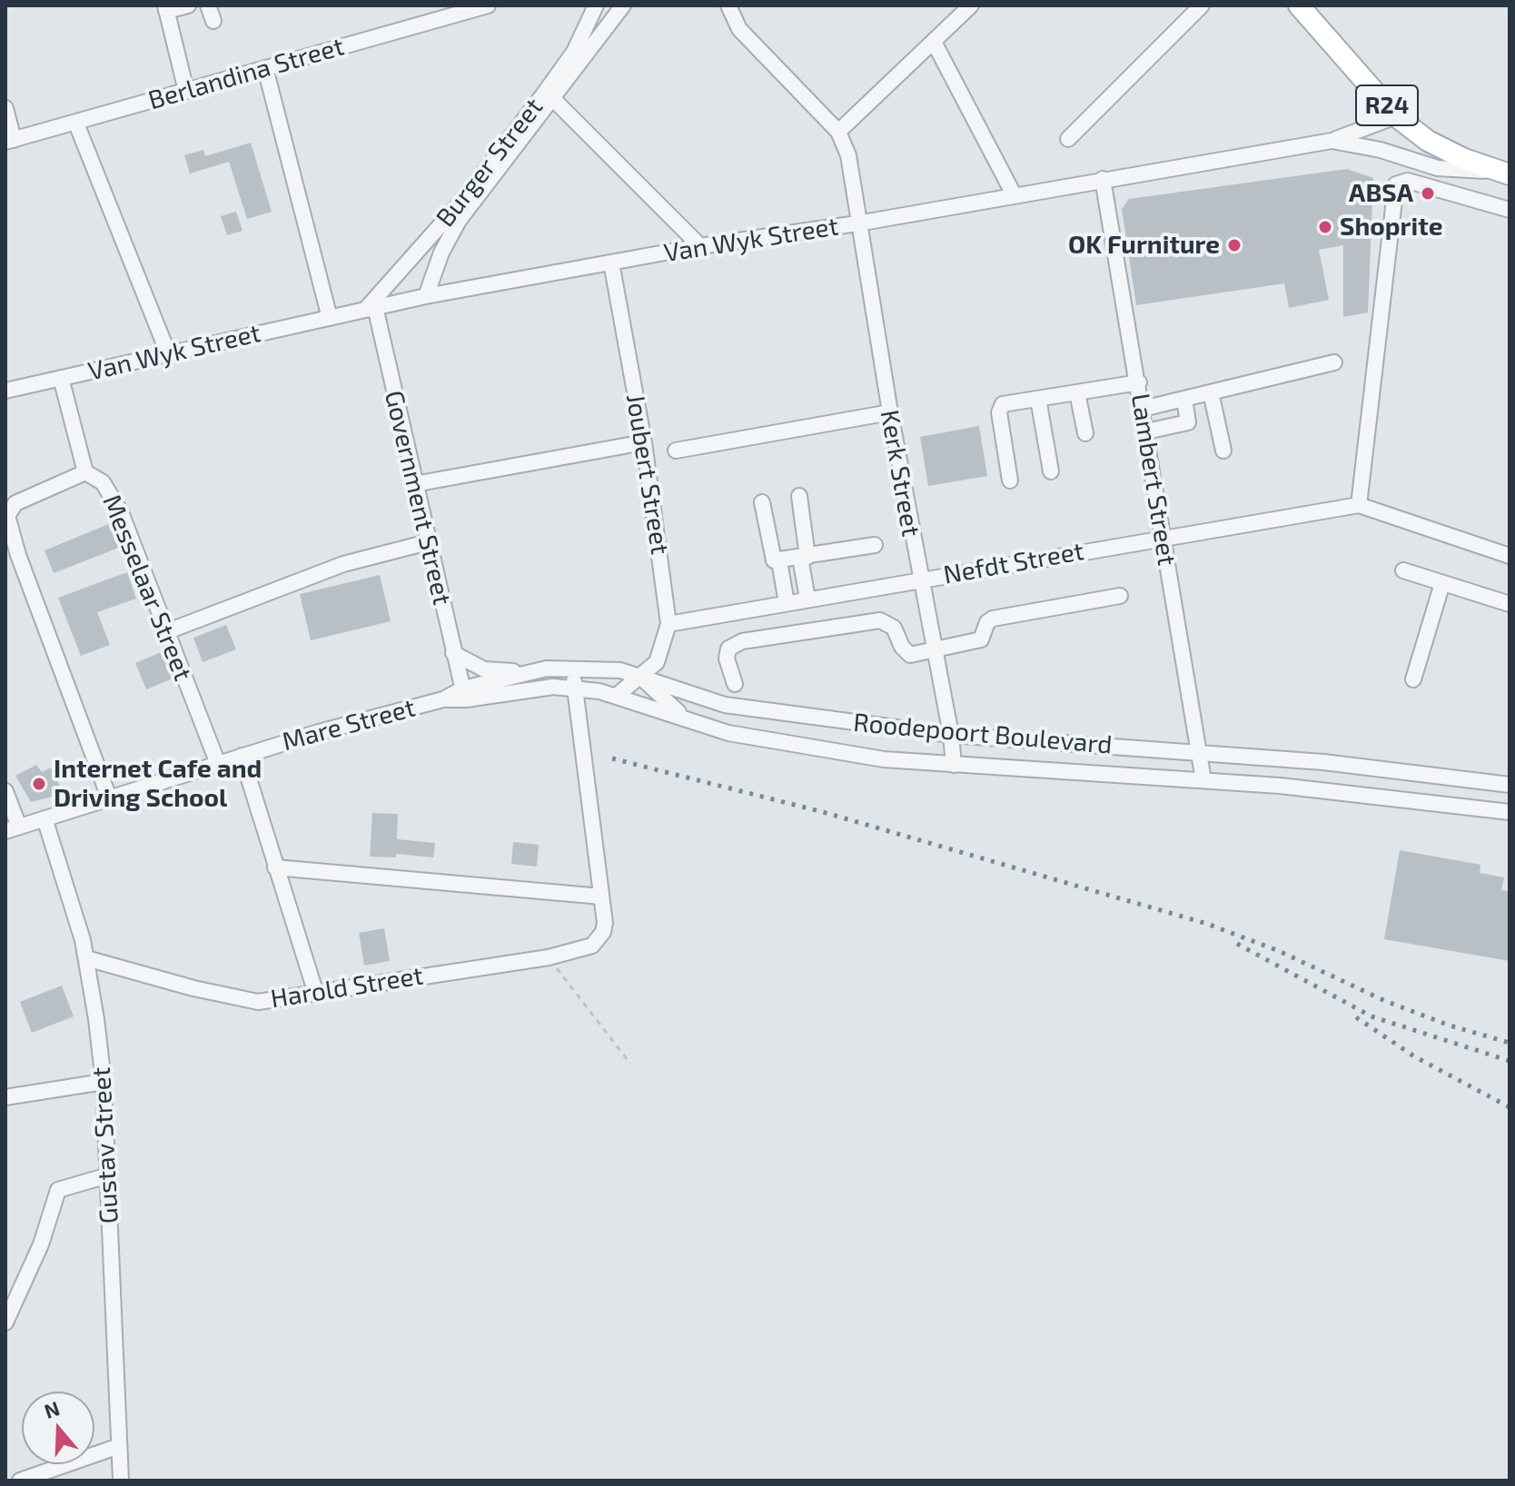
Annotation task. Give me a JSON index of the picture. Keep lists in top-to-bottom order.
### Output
{
  "streets": {
    "main road": ["R24"],
    "street": [
      "Berlandina Street",
      "Burger Street",
      "Van Wyk Street",
      "Kerk Street",
      "Joubert Street",
      "Lambert Street",
      "Government Street",
      "Nefdt Street",
      "Messelaar Street",
      "Mare Street",
      "Roodepoort Boulevard",
      "Harold Street",
      "Gustav Street"
    ]
  },
  "crossings": [
    ["R24", "Van Wyk Street"],
    ["Burger Street", "Van Wyk Street"],
    ["Burger Street", "Government Street"],
    ["Van Wyk Street", "Kerk Street"],
    ["Van Wyk Street", "Joubert Street"],
    ["Van Wyk Street", "Lambert Street"],
    ["Van Wyk Street", "Government Street"],
    ["Van Wyk Street", "Messelaar Street"],
    ["Kerk Street", "Nefdt Street"],
    ["Kerk Street", "Roodepoort Boulevard"],
    ["Joubert Street", "Nefdt Street"],
    ["Joubert Street", "Roodepoort Boulevard"],
    ["Lambert Street", "Nefdt Street"],
    ["Lambert Street", "Roodepoort Boulevard"],
    ["Government Street", "Mare Street"],
    ["Government Street", "Roodepoort Boulevard"],
    ["Messelaar Street", "Mare Street"],
    ["Mare Street", "Roodepoort Boulevard"],
    ["Mare Street", "Gustav Street"],
    ["Harold Street", "Gustav Street"]
  ],
  "places": [
    "ABSA",
    "Shoprite",
    "OK Furniture",
    "Internet Cafe and Driving School"
  ],
  "north": "top"
}
